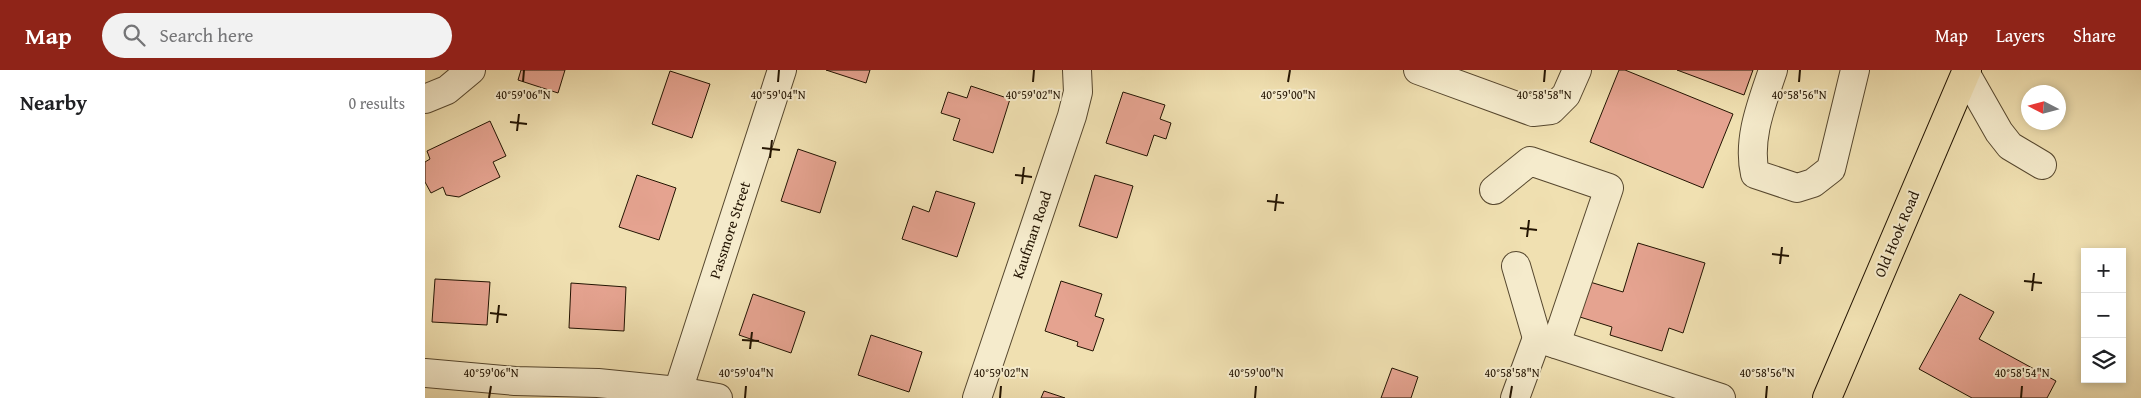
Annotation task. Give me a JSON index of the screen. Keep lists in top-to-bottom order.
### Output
{
  "streets": {
    "main road": ["Old Hook Road"],
    "street": ["Passmore Street", "Kaufman Road"]
  },
  "north": "left",
  "page": {
    "header": "Map",
    "search": "Search here",
    "nav": ["Map", "Layers", "Share"],
    "heading": ["Nearby", "0 results"],
    "map_buttons": ["+", "−"]
  },
  "coordinates": [
    "40°59'06\"N",
    "40°59'04\"N",
    "40°59'02\"N",
    "40°59'00\"N",
    "40°58'58\"N",
    "40°58'56\"N",
    "40°58'54\"N"
  ]
}
